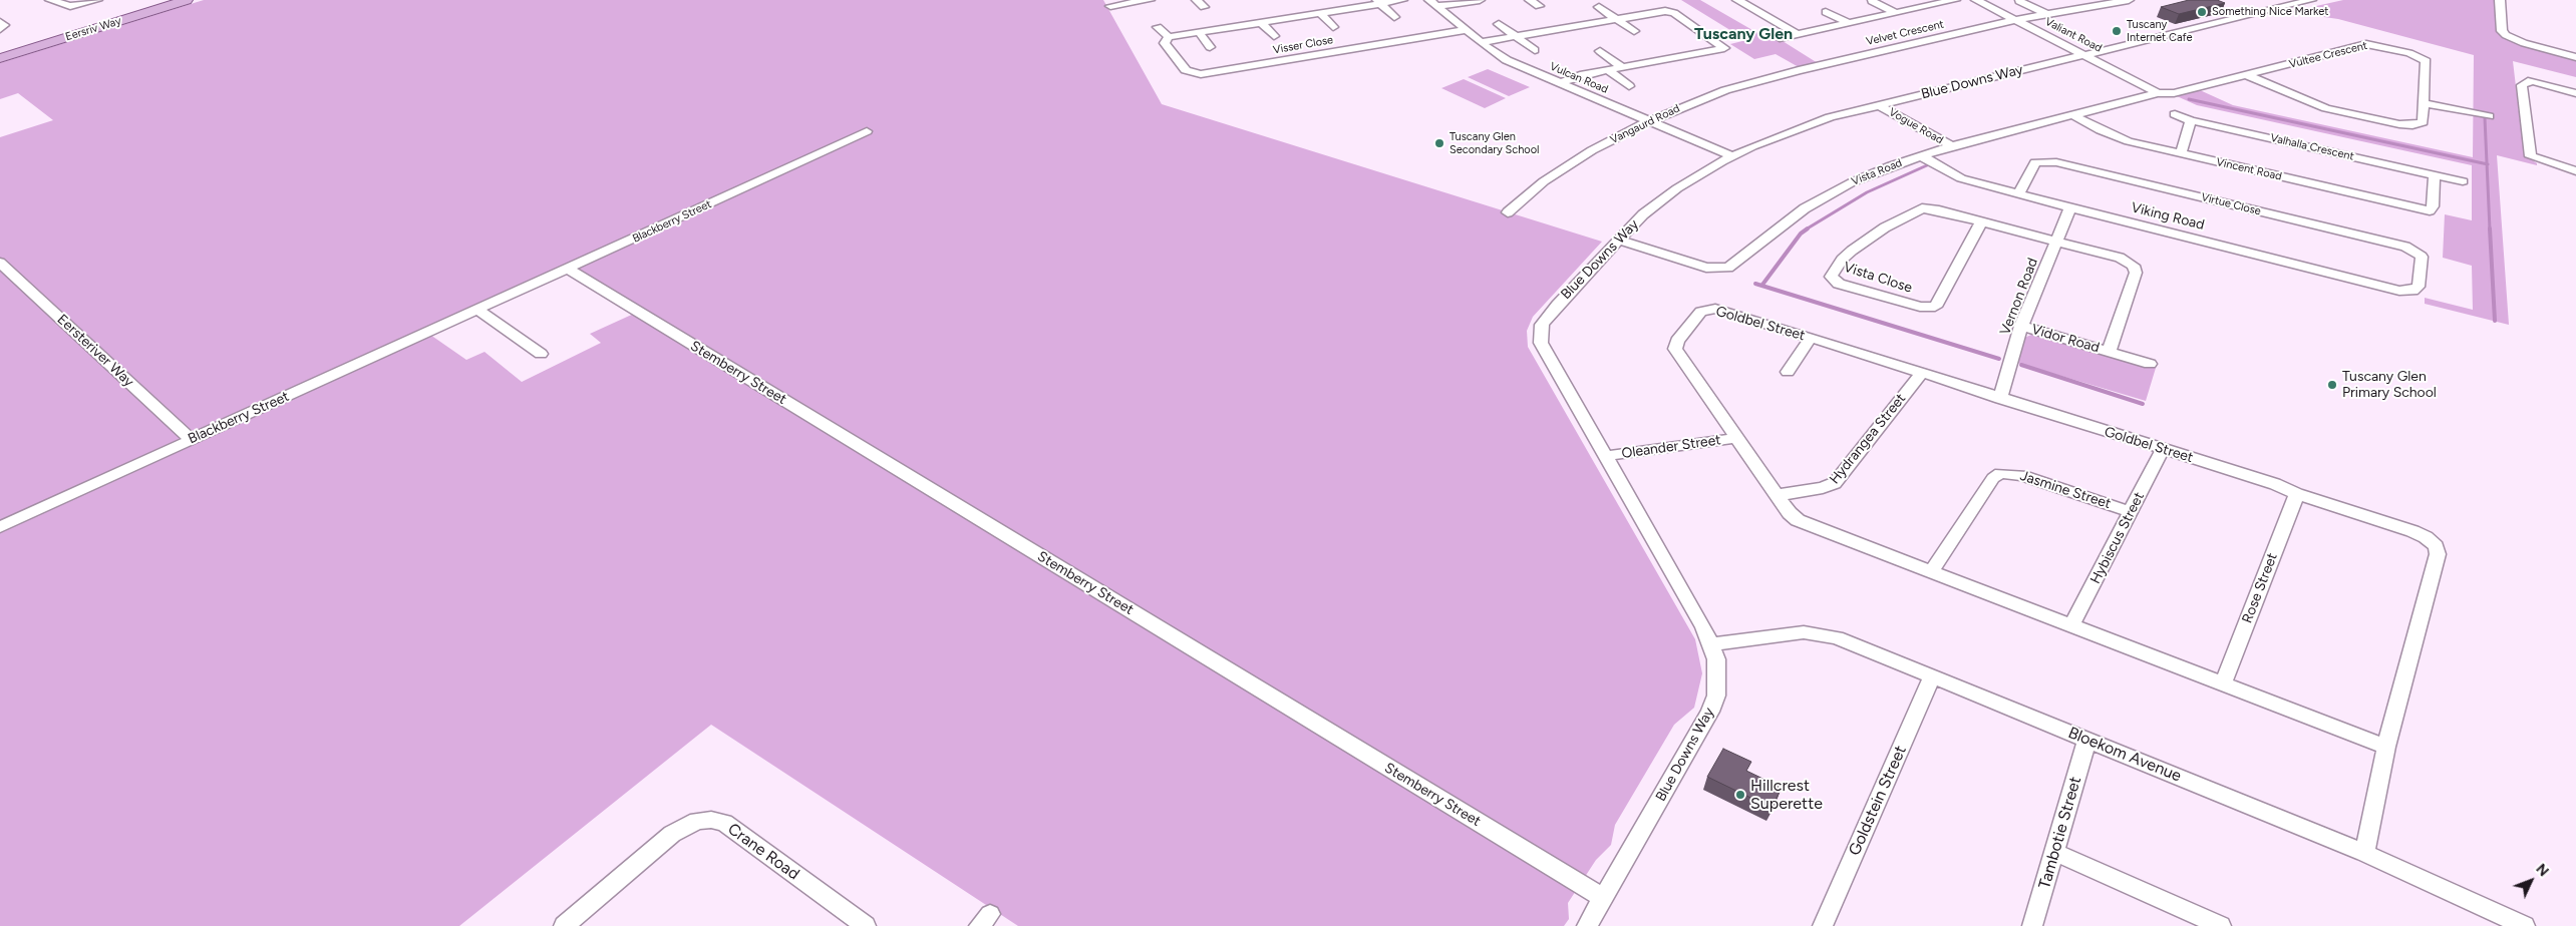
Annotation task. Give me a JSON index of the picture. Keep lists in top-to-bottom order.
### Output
{
  "streets": {
    "main road": ["Eersriv Way"],
    "street": [
      "Velvet Crescent",
      "Valiant Road",
      "Visser Close",
      "Vultee Crescent",
      "Vulcan Road",
      "Blue Downs Way",
      "Vangaurd Road",
      "Vogue Road",
      "Valhalla Crescent",
      "Vincent Road",
      "Vista Road",
      "Virtue Close",
      "Viking Road",
      "Blackberry Street",
      "Vista Close",
      "Vernon Road",
      "Goldbel Street",
      "Vidor Road",
      "Eersteriver Way",
      "Stemberry Street",
      "Hydrangea Street",
      "Oleander Street",
      "Jasmine Street",
      "Hybiscus Street",
      "Rose Street",
      "Bloekom Avenue",
      "Goldstein Street",
      "Tambotie Street",
      "Crane Road"
    ]
  },
  "crossings": [
    ["Velvet Crescent", "Valiant Road"],
    ["Velvet Crescent", "Vangaurd Road"],
    ["Valiant Road", "Vultee Crescent"],
    ["Valiant Road", "Blue Downs Way"],
    ["Valiant Road", "Vista Road"],
    ["Visser Close", "Vulcan Road"],
    ["Vultee Crescent", "Vista Road"],
    ["Vulcan Road", "Blue Downs Way"],
    ["Vulcan Road", "Vangaurd Road"],
    ["Blue Downs Way", "Vogue Road"],
    ["Blue Downs Way", "Vista Road"],
    ["Blue Downs Way", "Stemberry Street"],
    ["Blue Downs Way", "Oleander Street"],
    ["Blue Downs Way", "Bloekom Avenue"],
    ["Vogue Road", "Vista Road"],
    ["Valhalla Crescent", "Vincent Road"],
    ["Vincent Road", "Vista Road"],
    ["Vista Road", "Viking Road"],
    ["Virtue Close", "Viking Road"],
    ["Viking Road", "Vernon Road"],
    ["Blackberry Street", "Eersteriver Way"],
    ["Blackberry Street", "Stemberry Street"],
    ["Vista Close", "Vernon Road"],
    ["Vista Close", "Vidor Road"],
    ["Vernon Road", "Goldbel Street"],
    ["Vernon Road", "Vidor Road"],
    ["Goldbel Street", "Hydrangea Street"],
    ["Goldbel Street", "Oleander Street"],
    ["Goldbel Street", "Jasmine Street"],
    ["Goldbel Street", "Hybiscus Street"],
    ["Goldbel Street", "Rose Street"],
    ["Goldbel Street", "Bloekom Avenue"],
    ["Jasmine Street", "Hybiscus Street"],
    ["Bloekom Avenue", "Goldstein Street"],
    ["Bloekom Avenue", "Tambotie Street"]
  ],
  "districts": ["Tuscany Glen"],
  "places": [
    "Something Nice Market",
    "Tuscany Internet Cafe",
    "Tuscany Glen Secondary School",
    "Tuscany Glen Primary School",
    "Hillcrest Superette"
  ],
  "north": "top right"
}
